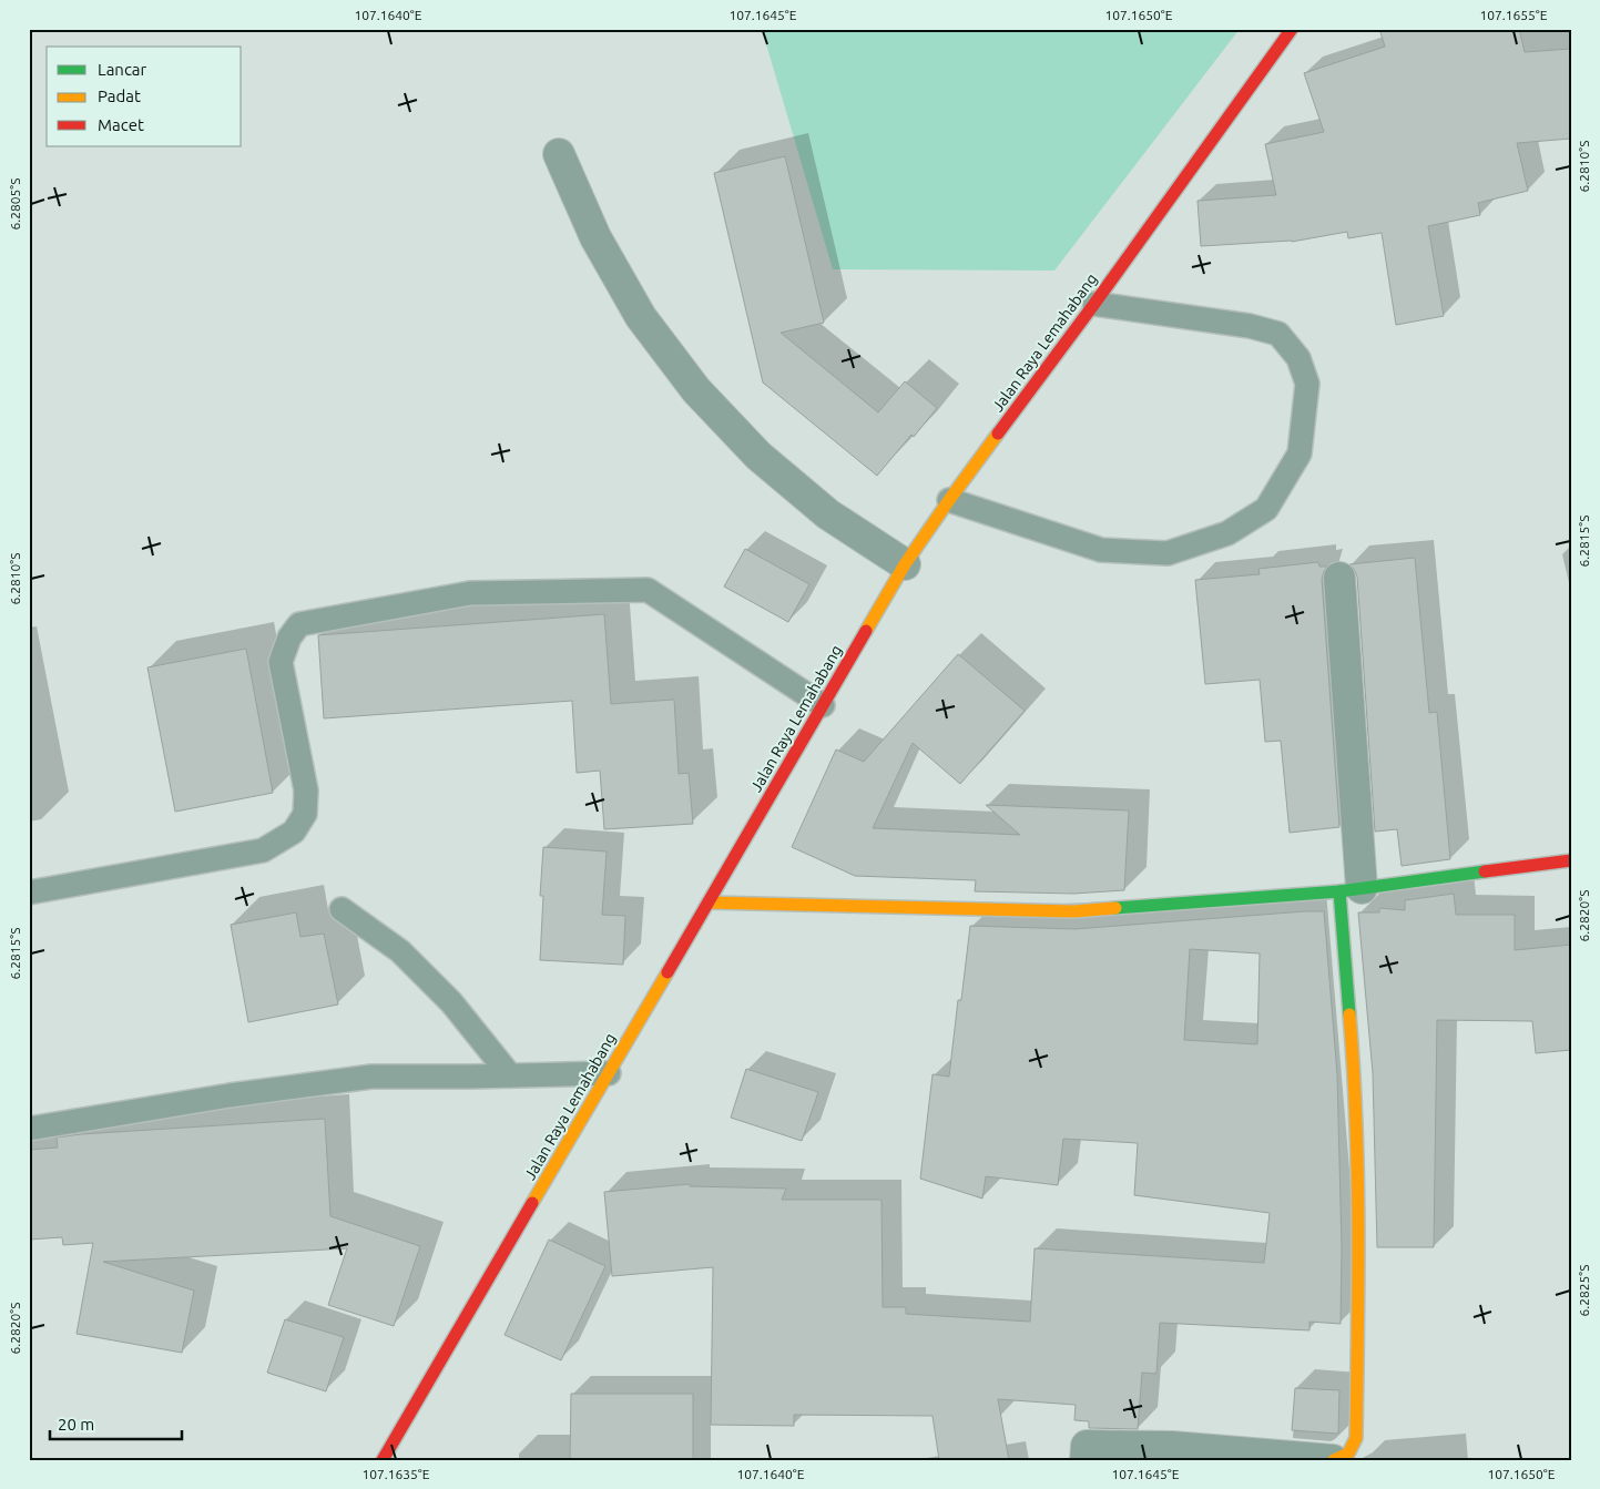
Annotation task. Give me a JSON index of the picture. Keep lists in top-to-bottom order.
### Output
{
  "streets": {
    "main road": ["Jalan Raya Lemahabang"]
  },
  "legend": ["Lancar", "Padat", "Macet"],
  "scale_bar": "20 m",
  "coordinates": [
    "107.1640°E",
    "107.1645°E",
    "107.1650°E",
    "107.1655°E",
    "6.2810°S",
    "6.2805°S",
    "6.2815°S",
    "6.2820°S",
    "6.2825°S",
    "107.1635°E"
  ]
}
